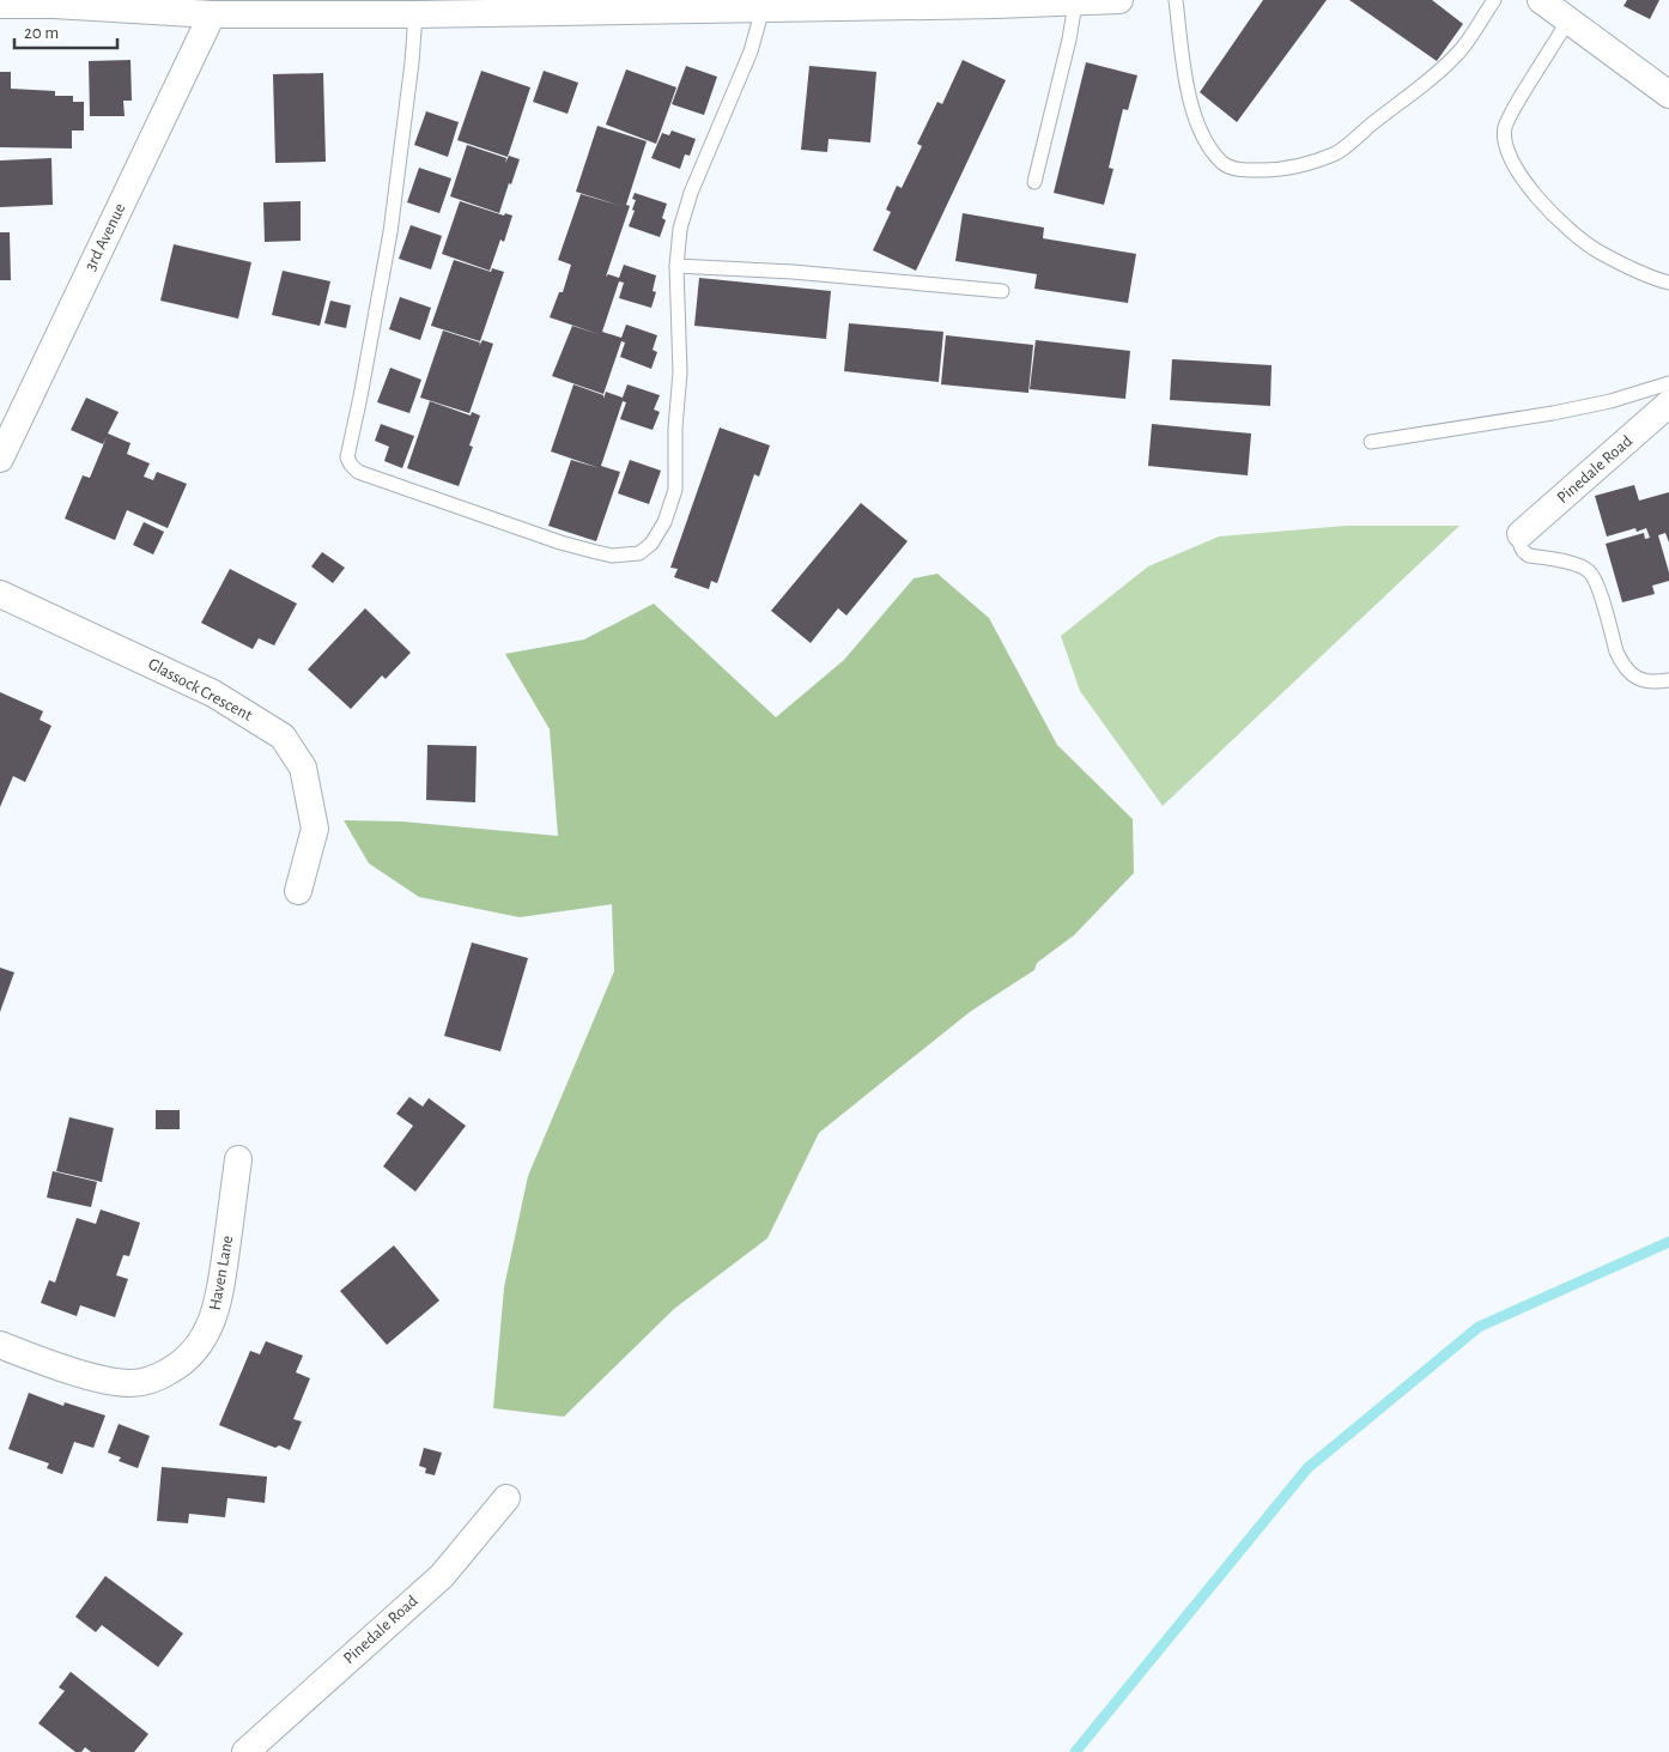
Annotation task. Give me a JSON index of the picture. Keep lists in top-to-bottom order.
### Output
{
  "streets": {
    "street": [
      "3rd Avenue",
      "Pinedale Road",
      "Glassock Crescent",
      "Haven Lane"
    ]
  },
  "scale_bar": "20 m"
}
